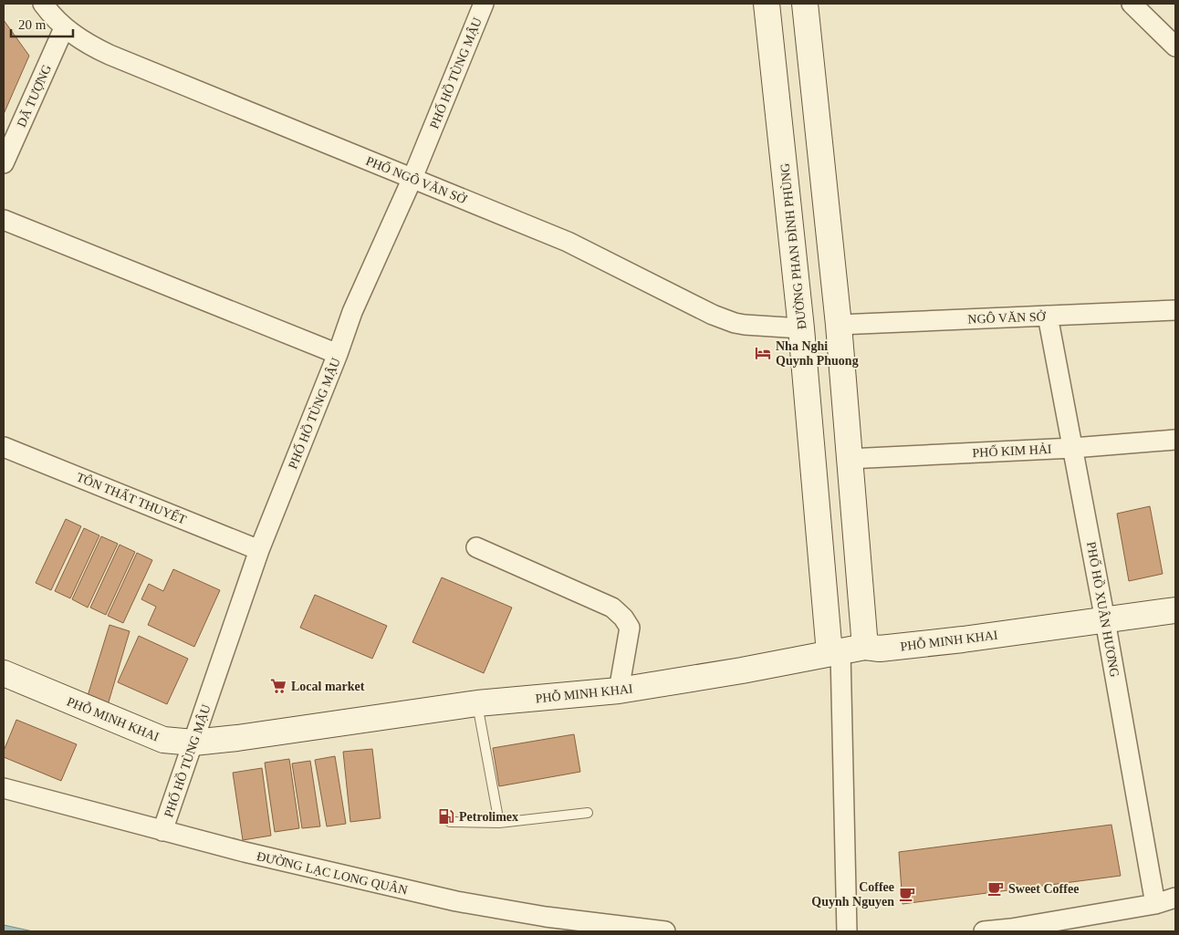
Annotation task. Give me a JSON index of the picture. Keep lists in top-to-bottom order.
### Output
{
  "streets": {
    "street": [
      "PHỐ HỒ TÙNG MẬU",
      "DÃ TƯỢNG",
      "PHỐ NGÔ VĂN SỞ",
      "ĐƯỜNG PHAN ĐÌNH PHÙNG",
      "NGÔ VĂN SỞ",
      "PHỐ KIM HẢI",
      "TÔN THẤT THUYẾT",
      "PHỐ HỒ XUÂN HƯƠNG",
      "PHỖ MINH KHAI",
      "ĐƯỜNG LẠC LONG QUÂN"
    ]
  },
  "crossings": [
    ["PHỐ HỒ TÙNG MẬU", "PHỐ NGÔ VĂN SỞ"],
    ["PHỐ HỒ TÙNG MẬU", "TÔN THẤT THUYẾT"],
    ["PHỐ HỒ TÙNG MẬU", "PHỖ MINH KHAI"],
    ["PHỐ HỒ TÙNG MẬU", "ĐƯỜNG LẠC LONG QUÂN"],
    ["DÃ TƯỢNG", "PHỐ NGÔ VĂN SỞ"],
    ["PHỐ NGÔ VĂN SỞ", "ĐƯỜNG PHAN ĐÌNH PHÙNG"],
    ["ĐƯỜNG PHAN ĐÌNH PHÙNG", "PHỖ MINH KHAI"],
    ["NGÔ VĂN SỞ", "PHỐ HỒ XUÂN HƯƠNG"],
    ["PHỐ KIM HẢI", "PHỐ HỒ XUÂN HƯƠNG"],
    ["PHỐ HỒ XUÂN HƯƠNG", "PHỖ MINH KHAI"]
  ],
  "places": {
    "hotel": ["Nha Nghi Quynh Phuong"],
    "supermarket": ["Local market"],
    "fuel station": ["Petrolimex"],
    "cafe": ["Sweet Coffee", "Coffee Quynh Nguyen"]
  },
  "scale_bar": "20 m"
}
